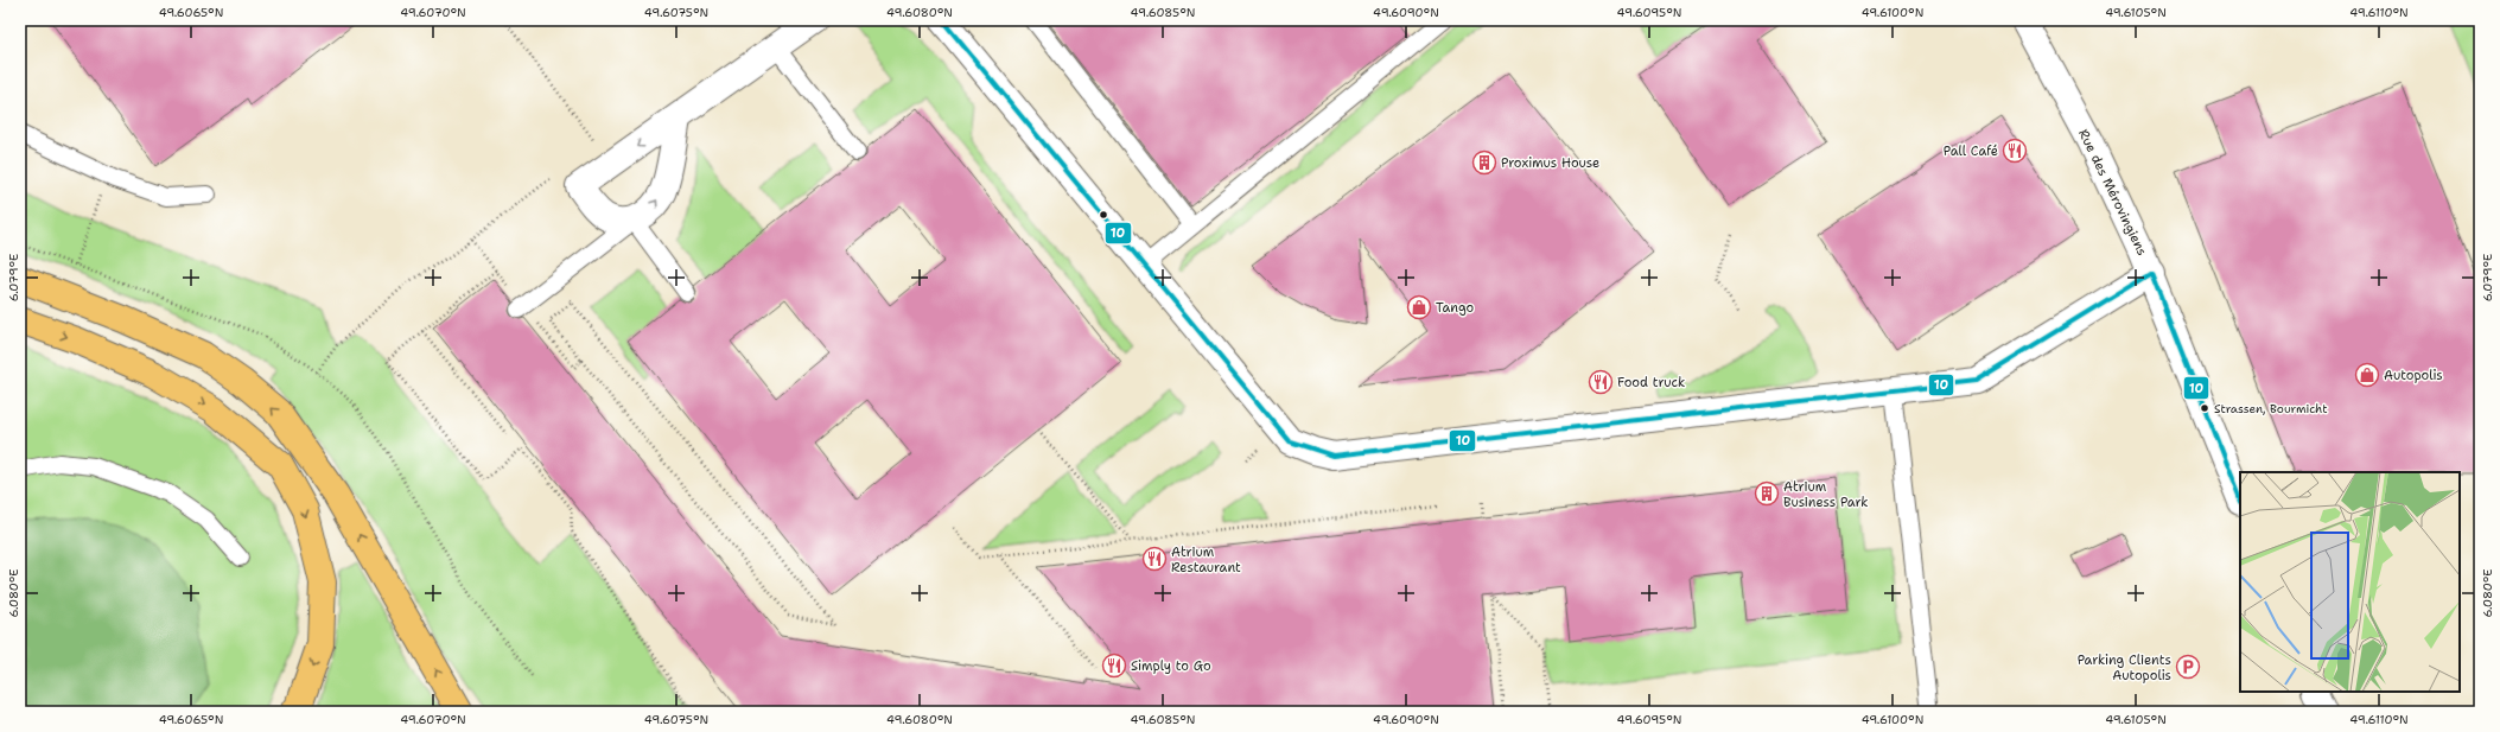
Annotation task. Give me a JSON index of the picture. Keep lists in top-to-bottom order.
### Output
{
  "streets": {
    "street": ["Rue des Mérovingiens"]
  },
  "places": {
    "restaurant": [
      "Pall Café",
      "Food truck",
      "Atrium Restaurant",
      "Simply to Go"
    ],
    "building": ["Proximus House", "Atrium Business Park"],
    "shop": ["Tango", "Autopolis"],
    "other": ["Strassen, Bourmicht"],
    "parking": ["Parking Clients Autopolis"]
  },
  "lines": ["transit line 10"],
  "coordinates": [
    "49.6065°N",
    "49.6070°N",
    "49.6075°N",
    "49.6080°N",
    "49.6085°N",
    "49.6090°N",
    "49.6095°N",
    "49.6100°N",
    "49.6105°N",
    "49.6110°N",
    "6.079°E",
    "6.080°E"
  ]
}
